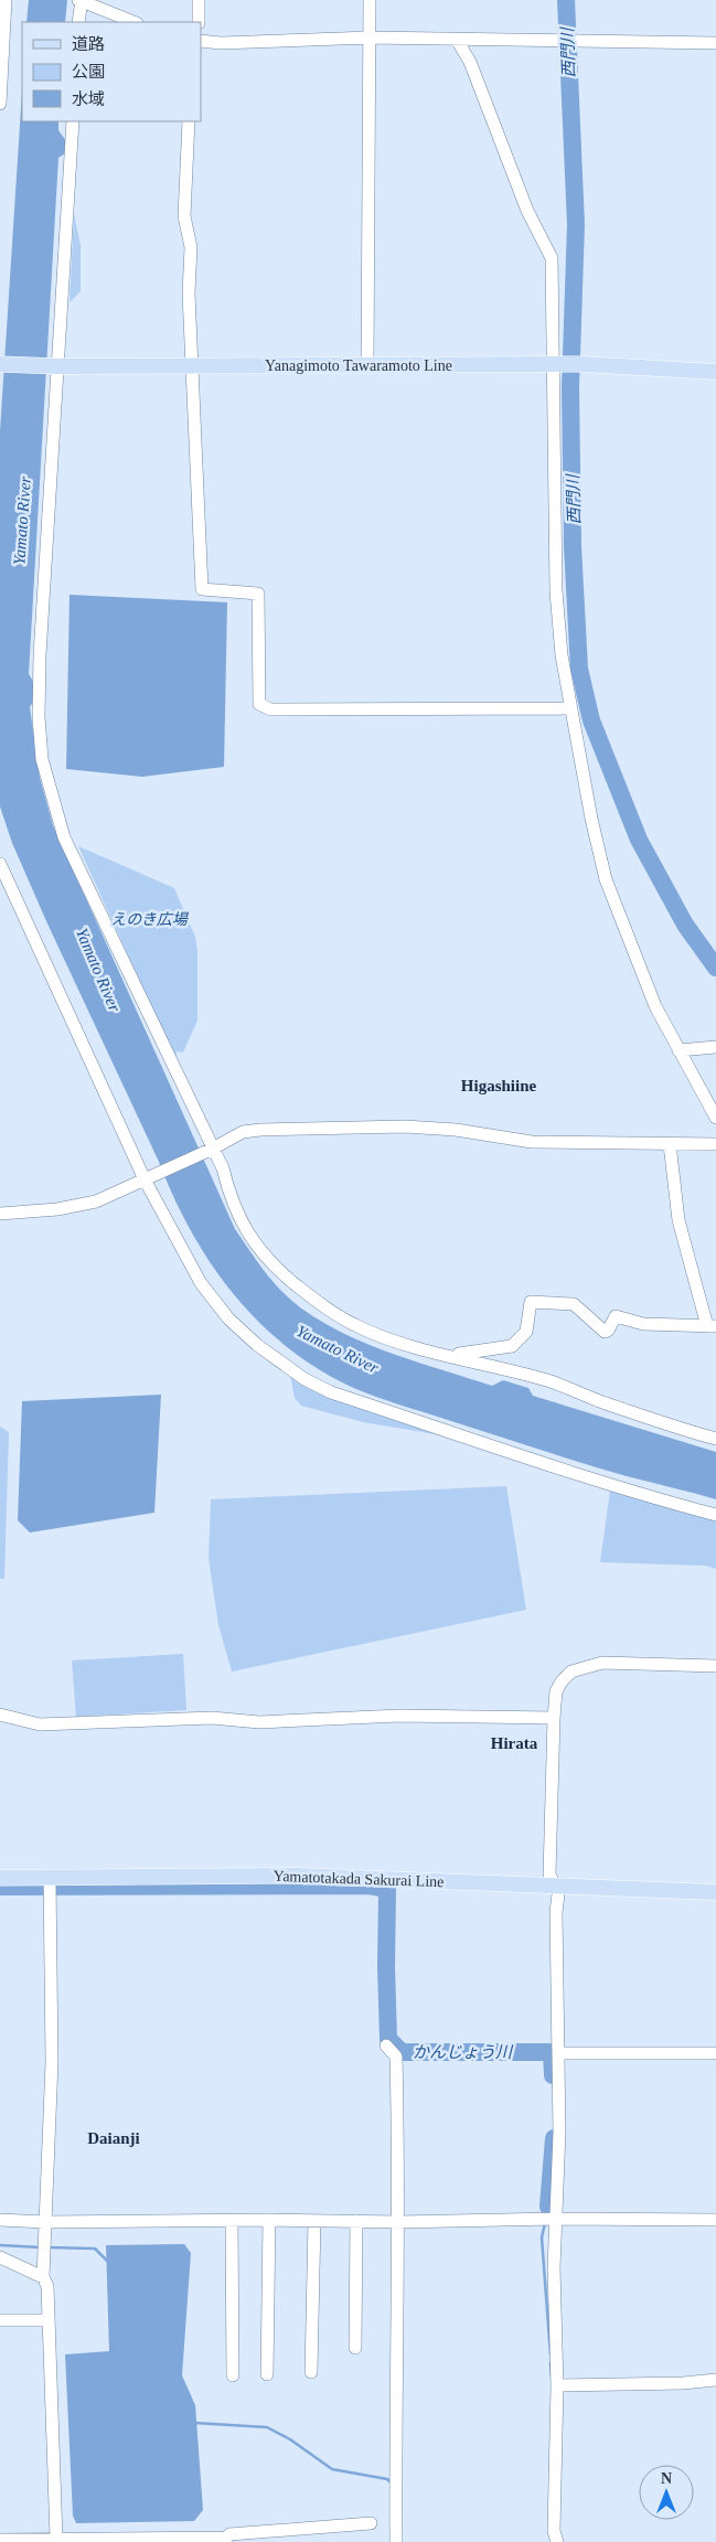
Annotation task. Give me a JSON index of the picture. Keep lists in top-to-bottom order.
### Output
{
  "streets": {
    "main road": ["Yanagimoto Tawaramoto Line", "Yamatotakada Sakurai Line"]
  },
  "districts": ["Higashiine", "Hirata", "Daianji"],
  "water": ["西門川", "Yamato River", "かんじょう川"],
  "parks": ["えのき広場"],
  "legend": ["道路", "公園", "水域"],
  "north": "top"
}
